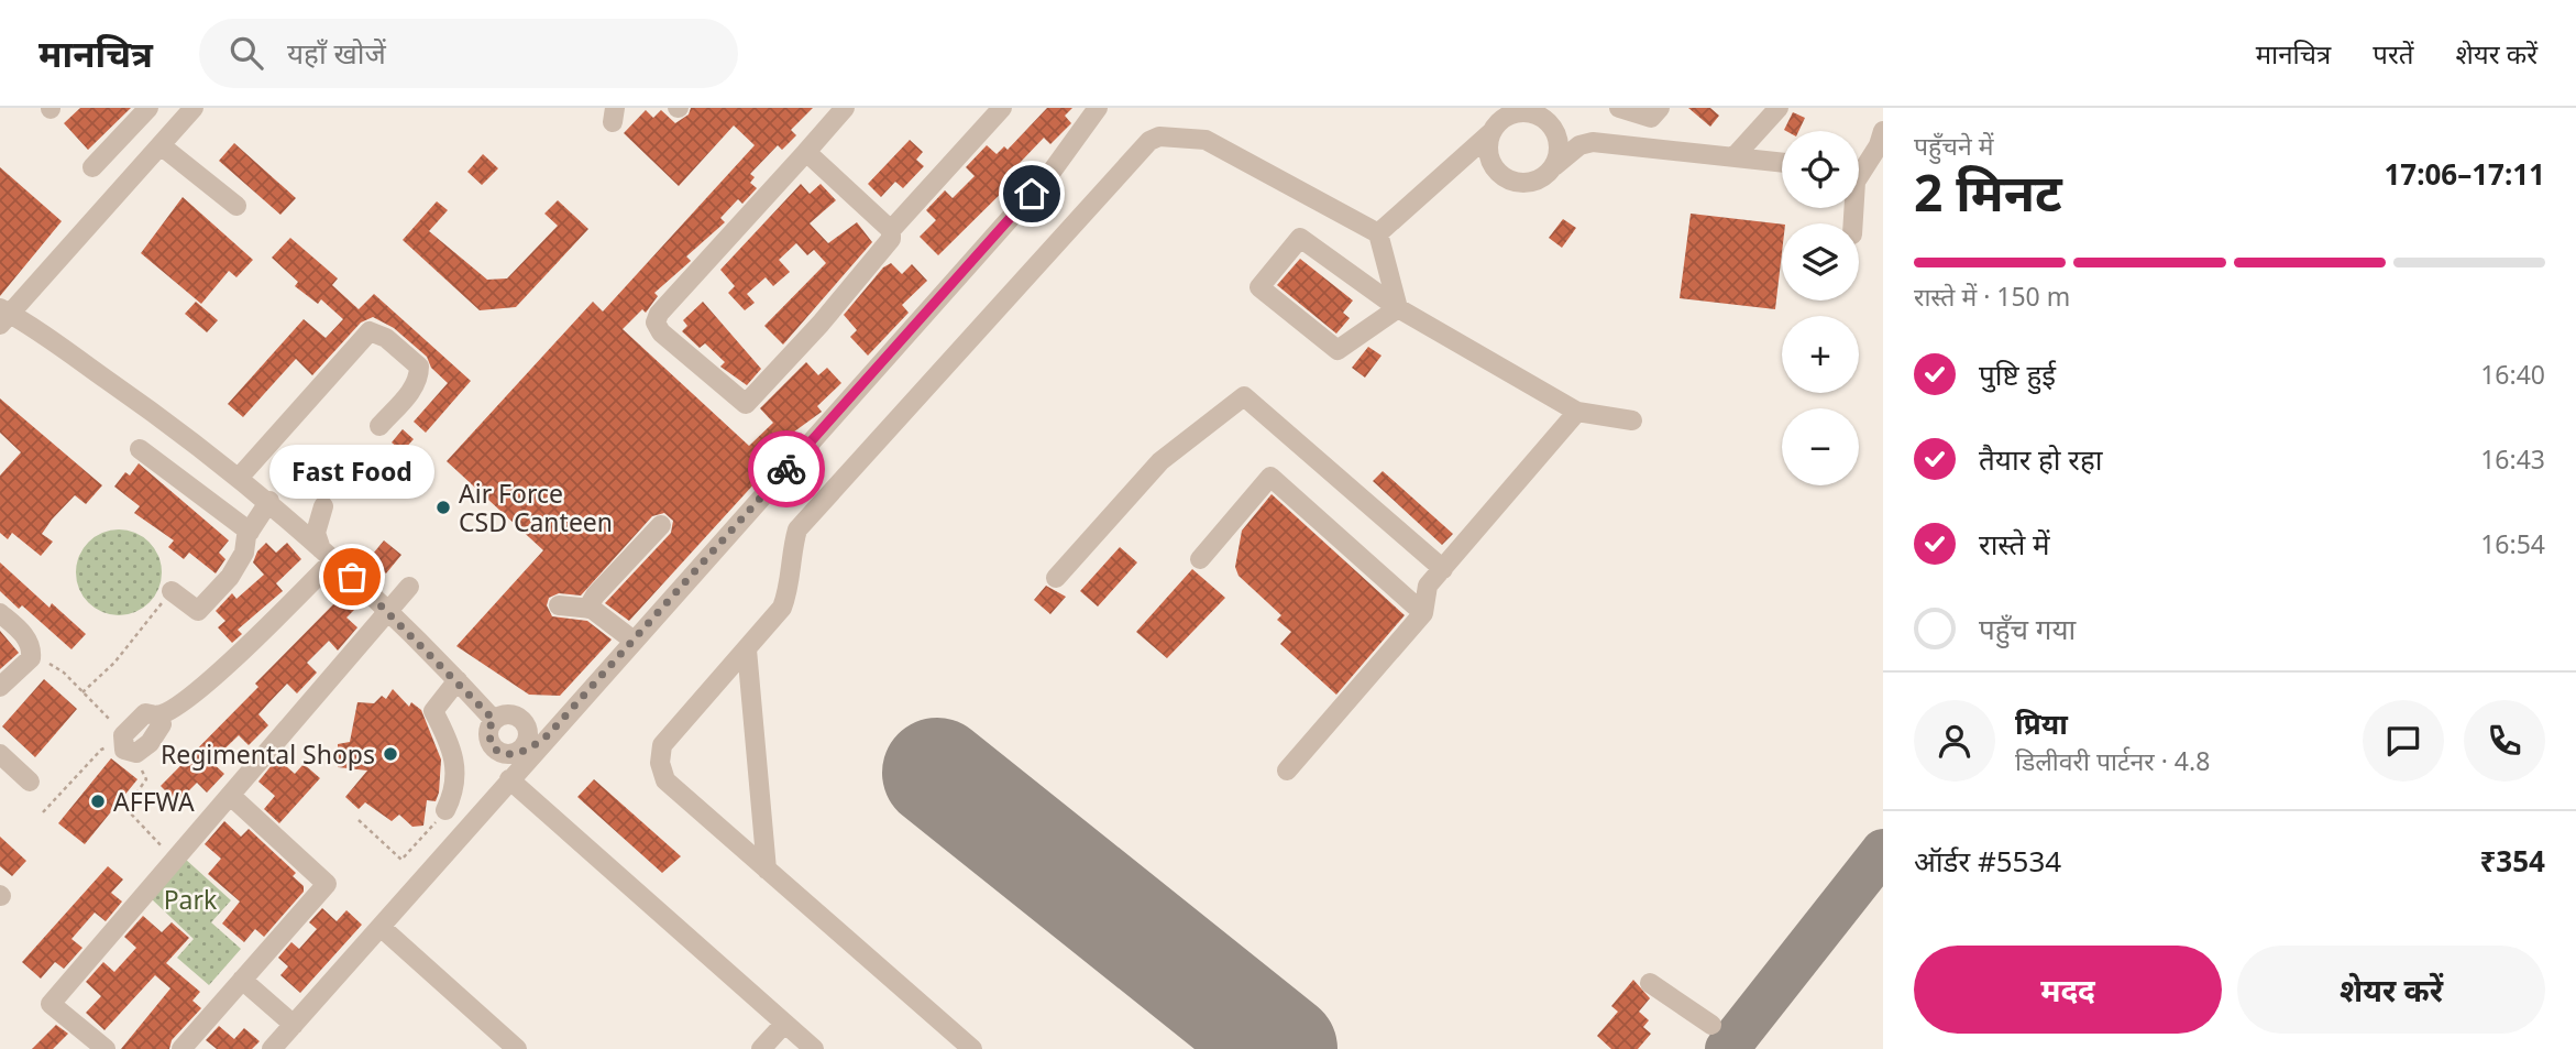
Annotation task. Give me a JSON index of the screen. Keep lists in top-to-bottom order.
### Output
{
  "parks": ["Park"],
  "places": [
    "Air Force CSD Canteen",
    "Fast Food",
    "Regimental Shops",
    "AFFWA"
  ],
  "page": {
    "header": "मानचित्र",
    "search": "यहाँ खोजें",
    "nav": ["मानचित्र", "परतें", "शेयर करें"],
    "heading": ["2 मिनट", "पहुँचने में", "17:06–17:11"],
    "panel": [
      "प्रिया",
      "डिलीवरी पार्टनर · 4.8",
      "ऑर्डर #5534",
      "₹354"
    ],
    "map_buttons": ["+", "−"],
    "bar": "रास्ते में · 150 m",
    "list": [
      ["पुष्टि हुई", "16:40"],
      ["तैयार हो रहा", "16:43"],
      ["रास्ते में", "16:54"],
      "पहुँच गया"
    ],
    "bubble": "Fast Food",
    "buttons": ["मदद", "शेयर करें"]
  }
}
